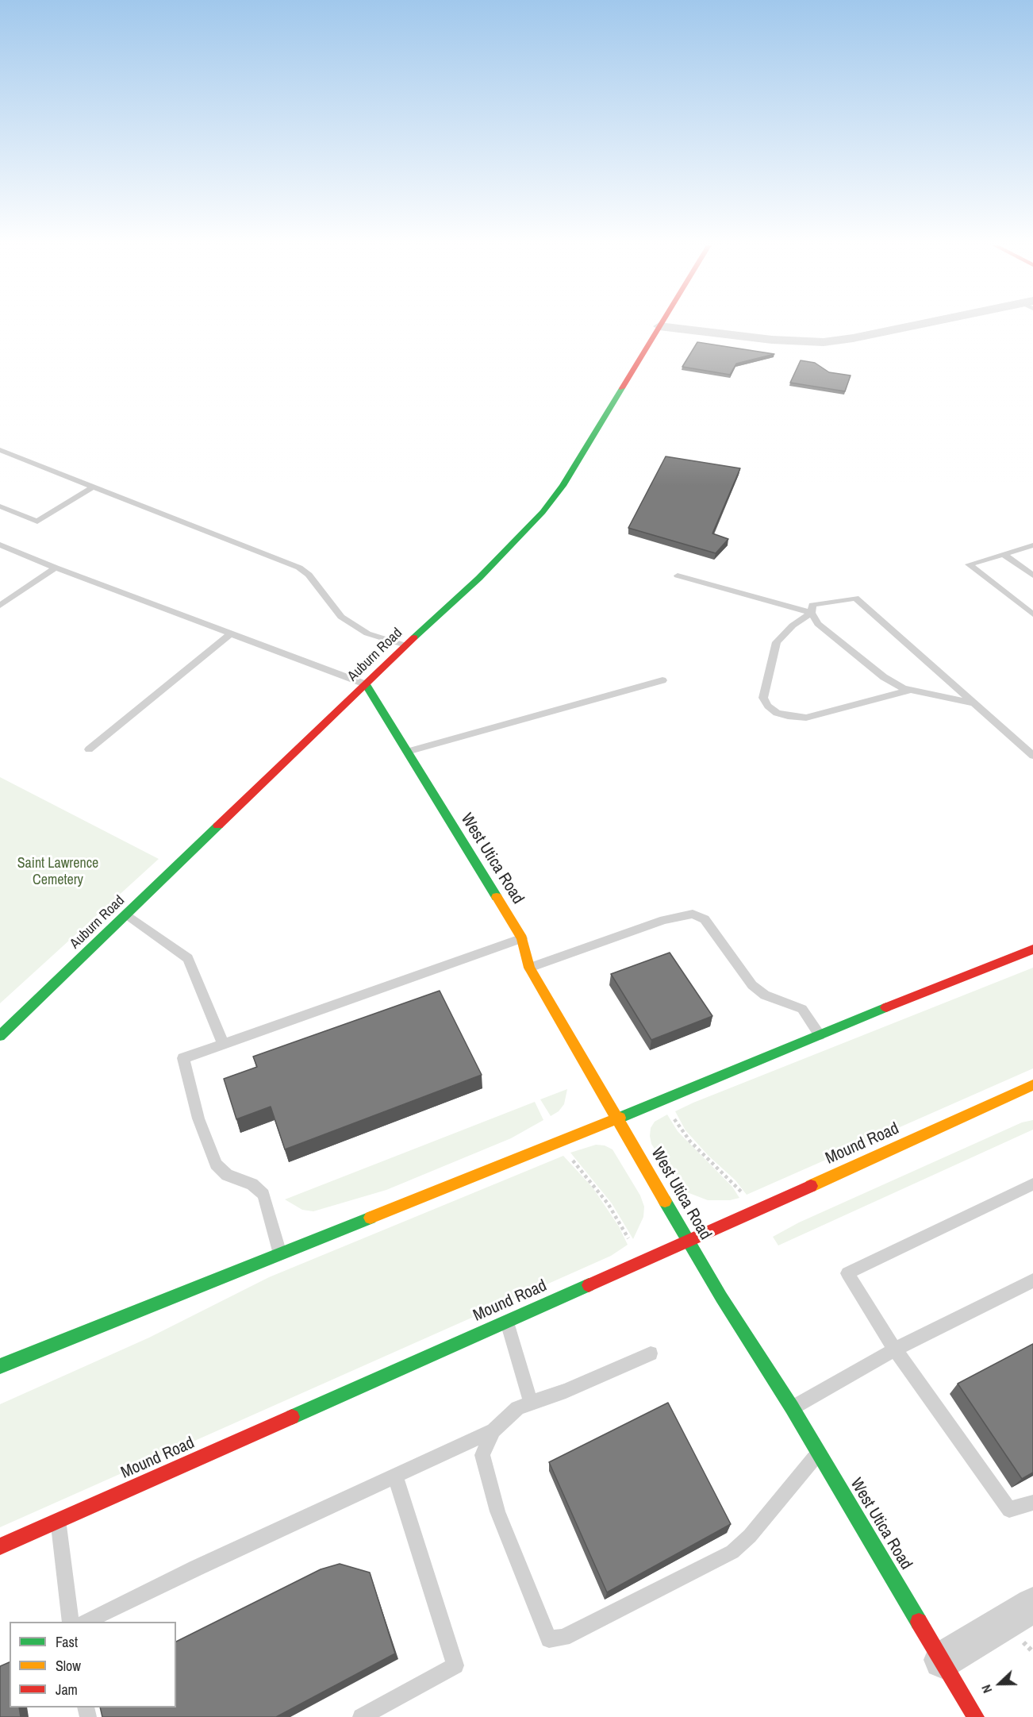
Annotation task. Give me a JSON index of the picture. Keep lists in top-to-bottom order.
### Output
{
  "streets": {
    "street": ["Auburn Road", "West Utica Road", "Mound Road"]
  },
  "crossings": [
    ["Auburn Road", "West Utica Road"],
    ["West Utica Road", "Mound Road"]
  ],
  "parks": ["Saint Lawrence Cemetery"],
  "legend": ["Fast", "Slow", "Jam"],
  "north": "left"
}
